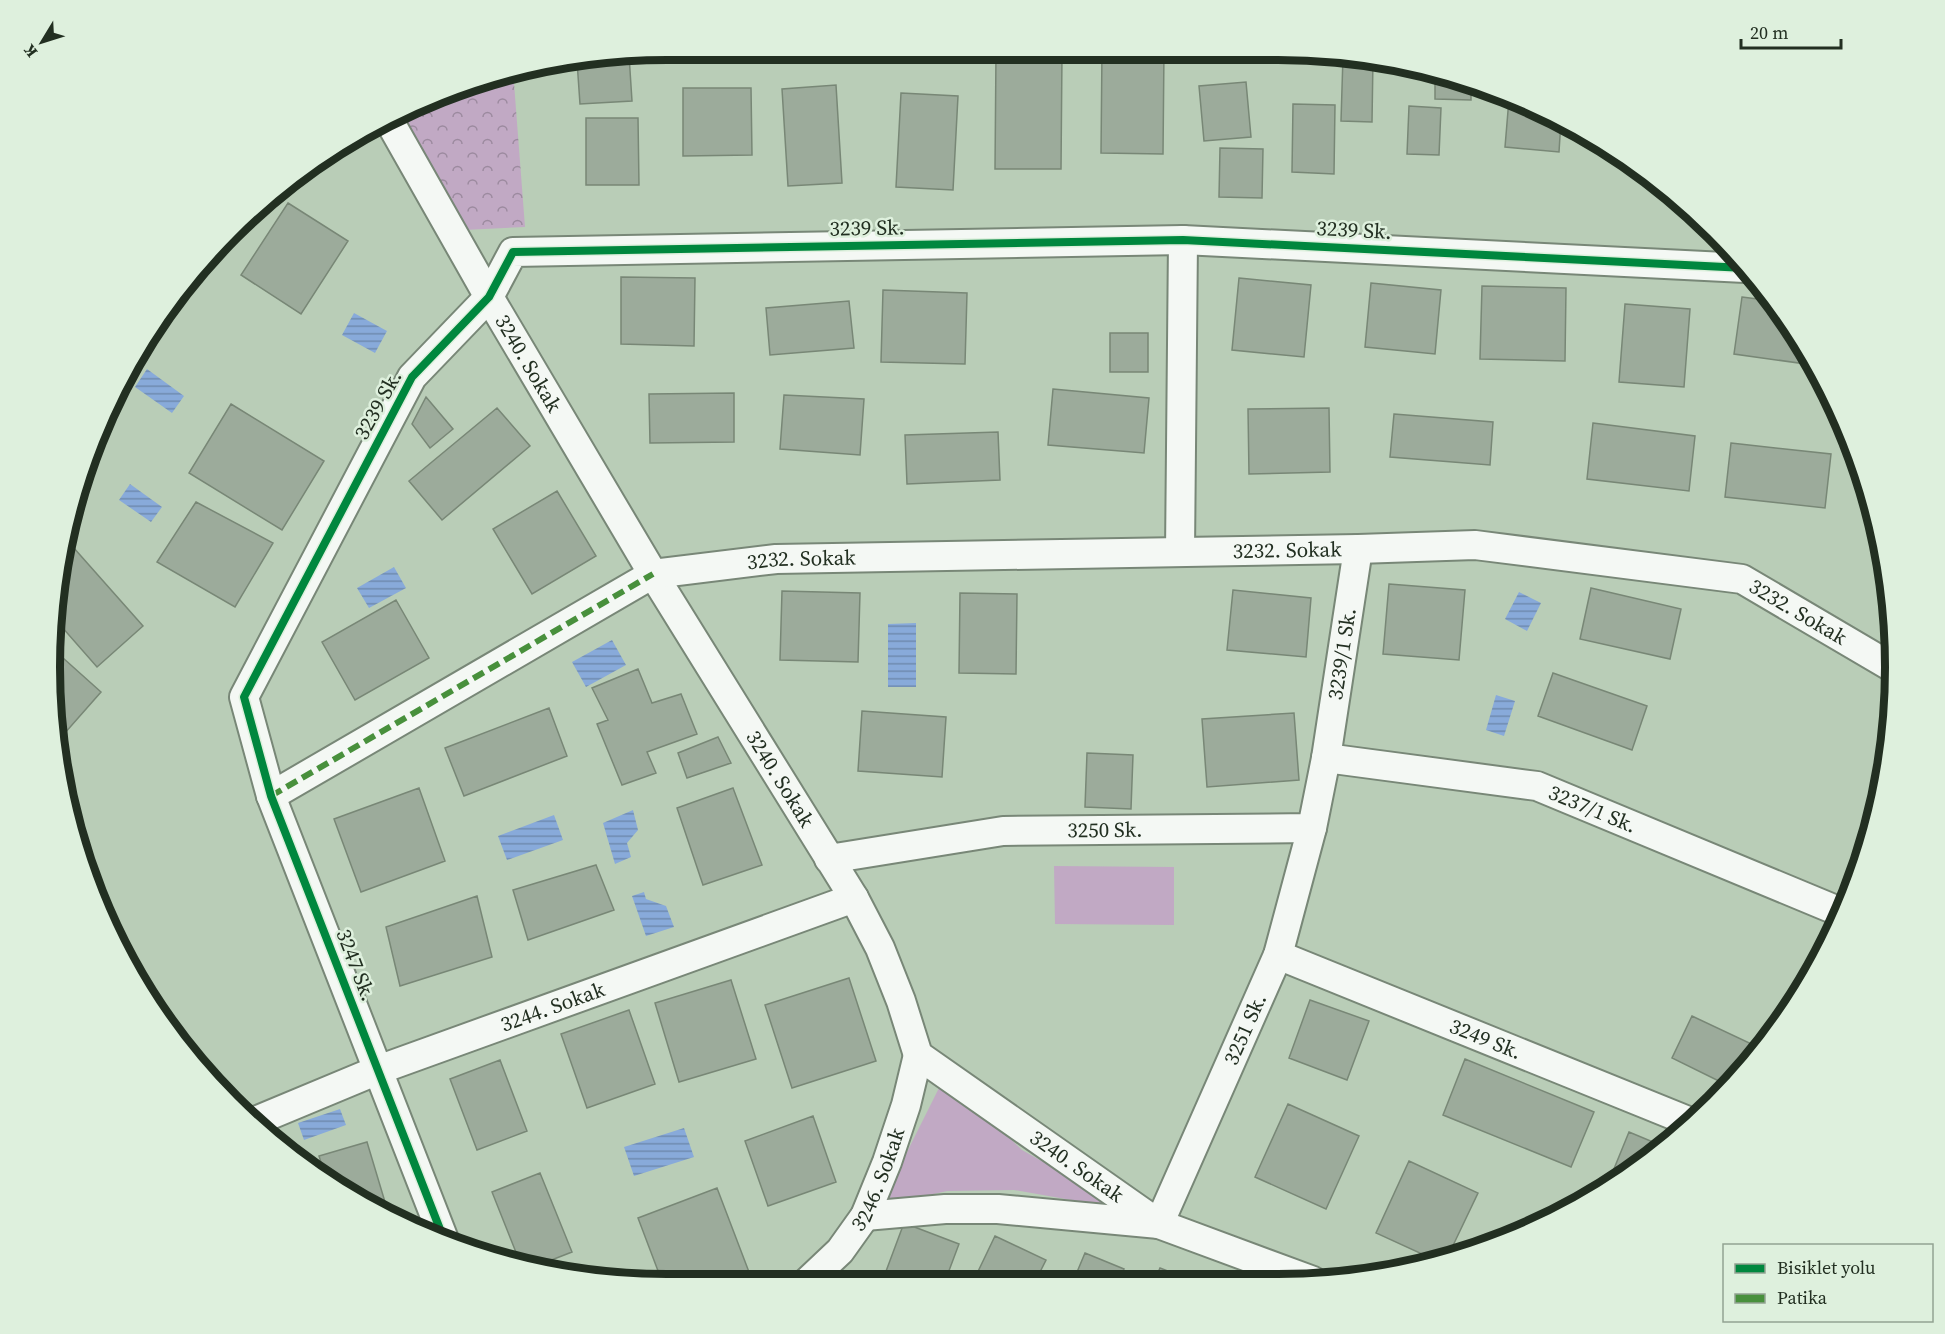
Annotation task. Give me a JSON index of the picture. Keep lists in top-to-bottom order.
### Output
{
  "streets": {
    "street": [
      "3239 Sk.",
      "3240. Sokak",
      "3232. Sokak",
      "3239/1 Sk.",
      "3237/1 Sk.",
      "3250 Sk.",
      "3247 Sk.",
      "3244. Sokak",
      "3251 Sk.",
      "3249 Sk.",
      "3246. Sokak"
    ]
  },
  "crossings": [
    ["3239 Sk.", "3240. Sokak"],
    ["3239 Sk.", "3247 Sk."],
    ["3240. Sokak", "3232. Sokak"],
    ["3240. Sokak", "3250 Sk."],
    ["3240. Sokak", "3244. Sokak"],
    ["3240. Sokak", "3251 Sk."],
    ["3240. Sokak", "3246. Sokak"],
    ["3232. Sokak", "3239/1 Sk."],
    ["3239/1 Sk.", "3237/1 Sk."],
    ["3250 Sk.", "3251 Sk."],
    ["3247 Sk.", "3244. Sokak"],
    ["3251 Sk.", "3249 Sk."]
  ],
  "legend": ["Bisiklet yolu", "Patika"],
  "scale_bar": "20 m",
  "north": "bottom left"
}
